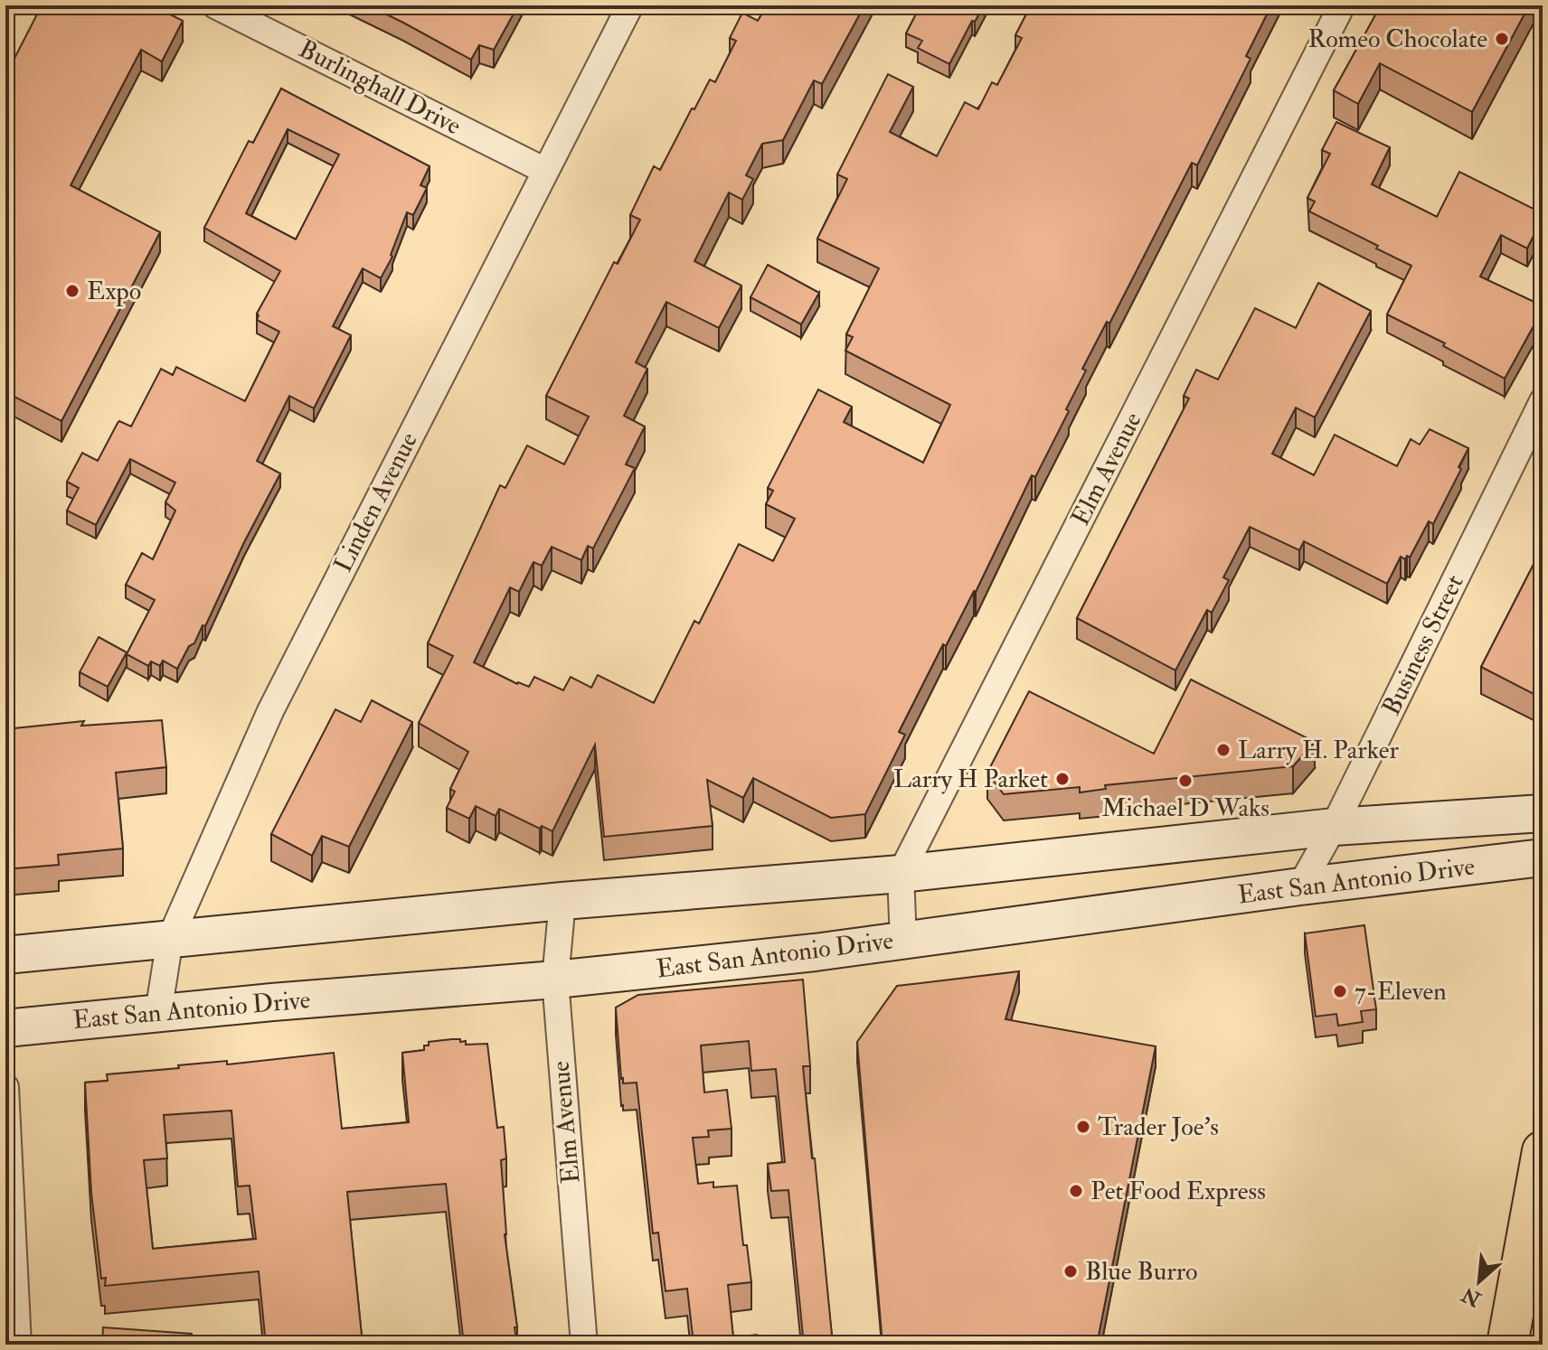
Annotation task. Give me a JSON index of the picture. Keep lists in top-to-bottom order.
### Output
{
  "streets": {
    "main road": ["East San Antonio Drive"],
    "street": [
      "Burlinghall Drive",
      "Elm Avenue",
      "Linden Avenue",
      "Business Street"
    ]
  },
  "crossings": [
    ["Burlinghall Drive", "Linden Avenue"],
    ["Elm Avenue", "East San Antonio Drive"],
    ["Linden Avenue", "East San Antonio Drive"],
    ["Business Street", "East San Antonio Drive"]
  ],
  "places": [
    "Romeo Chocolate",
    "Expo",
    "Larry H. Parker",
    "Larry H Parket",
    "Michael D Waks",
    "7-Eleven",
    "Trader Joe's",
    "Pet Food Express",
    "Blue Burro"
  ],
  "north": "bottom left"
}
